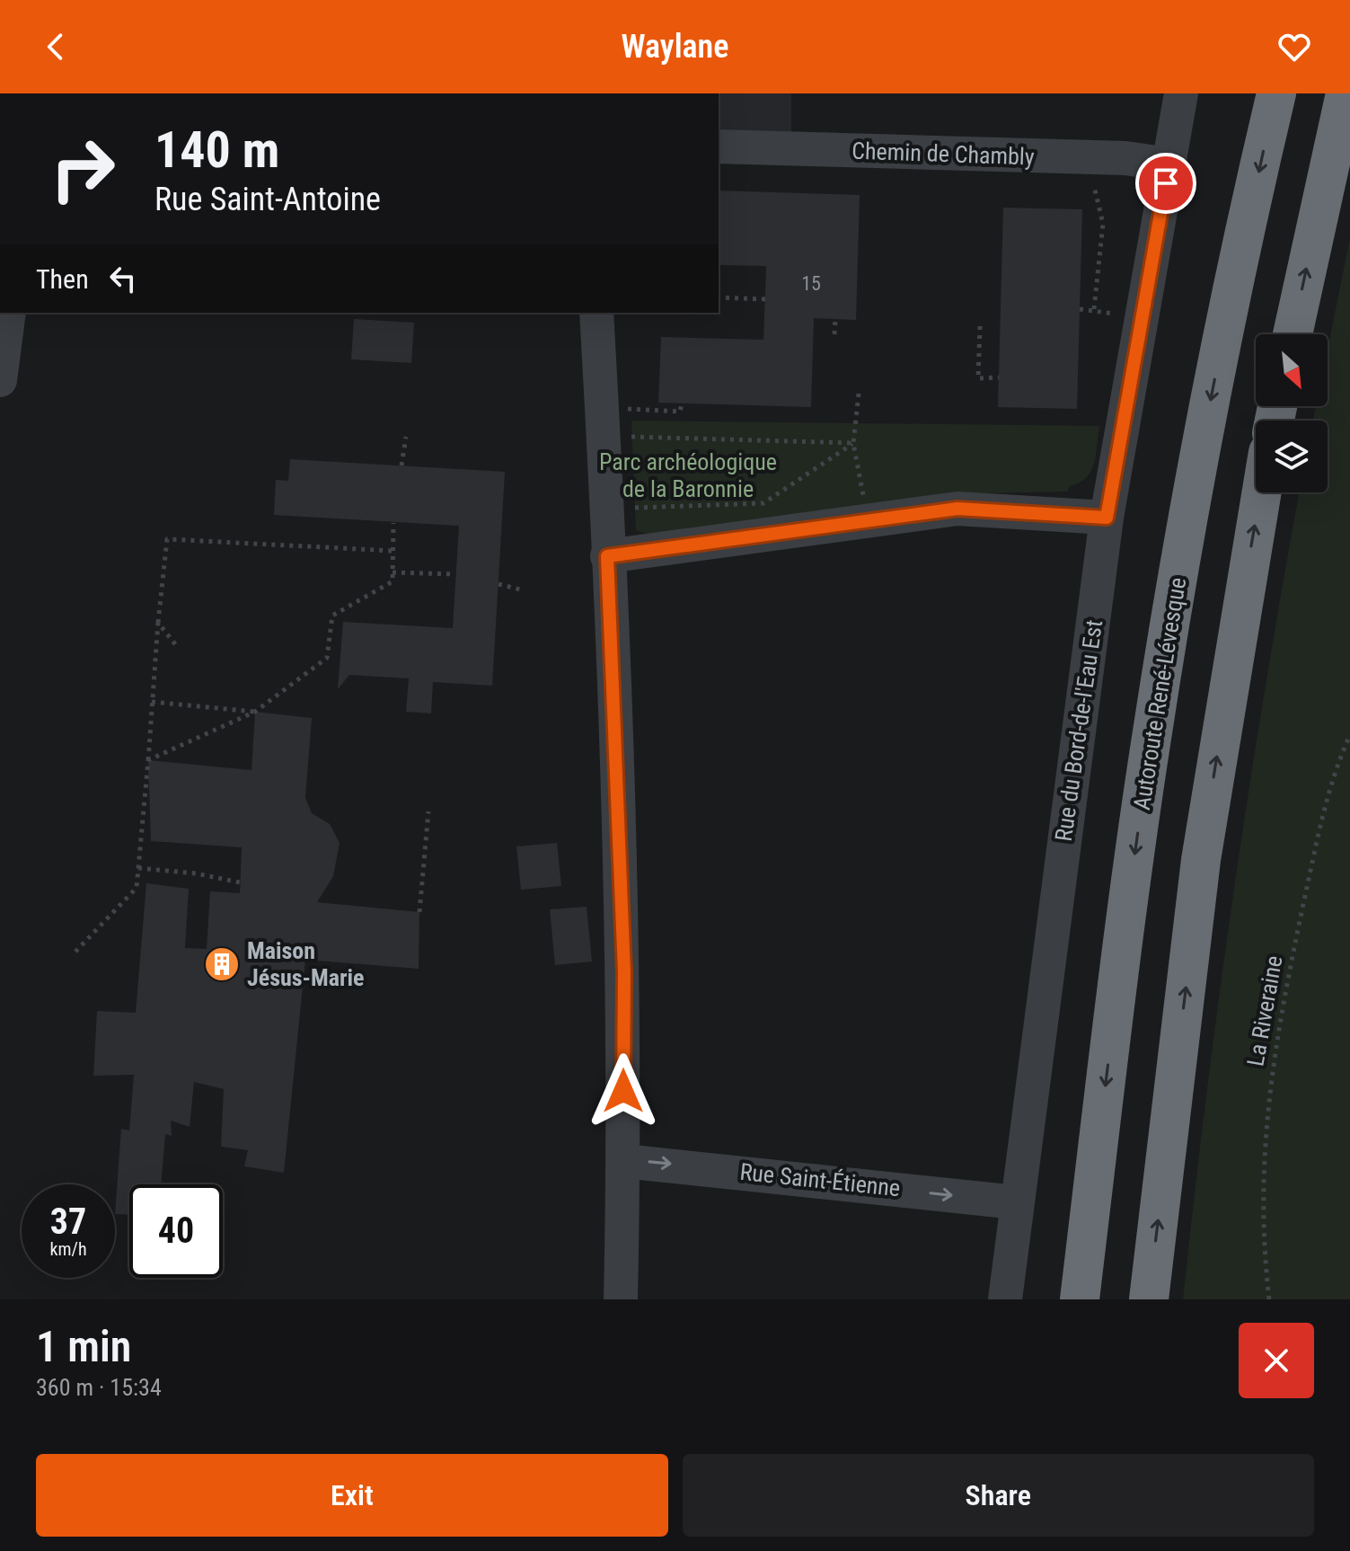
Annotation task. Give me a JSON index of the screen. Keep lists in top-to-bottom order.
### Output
{
  "streets": {
    "highway": ["Autoroute René-Lévesque"],
    "street": ["Chemin de Chambly", "Rue du Bord-de-l'Eau Est", "Rue Saint-Étienne"],
    "path": ["La Riveraine"]
  },
  "crossings": [
    ["Chemin de Chambly", "Rue du Bord-de-l'Eau Est"],
    ["Rue du Bord-de-l'Eau Est", "Rue Saint-Étienne"]
  ],
  "one_way": ["Rue Saint-Étienne"],
  "parks": ["Parc archéologique de la Baronnie"],
  "places": {
    "building": ["Maison Jésus-Marie"]
  },
  "house_numbers": ["15"],
  "north": "bottom right",
  "page": {
    "header": "Waylane",
    "turn": ["140 m", "Rue Saint-Antoine"],
    "then": "Then",
    "speed": "37 km/h",
    "limit": "40",
    "heading": ["1 min", "360 m · 15:34"],
    "buttons": ["Exit", "Share"]
  }
}
